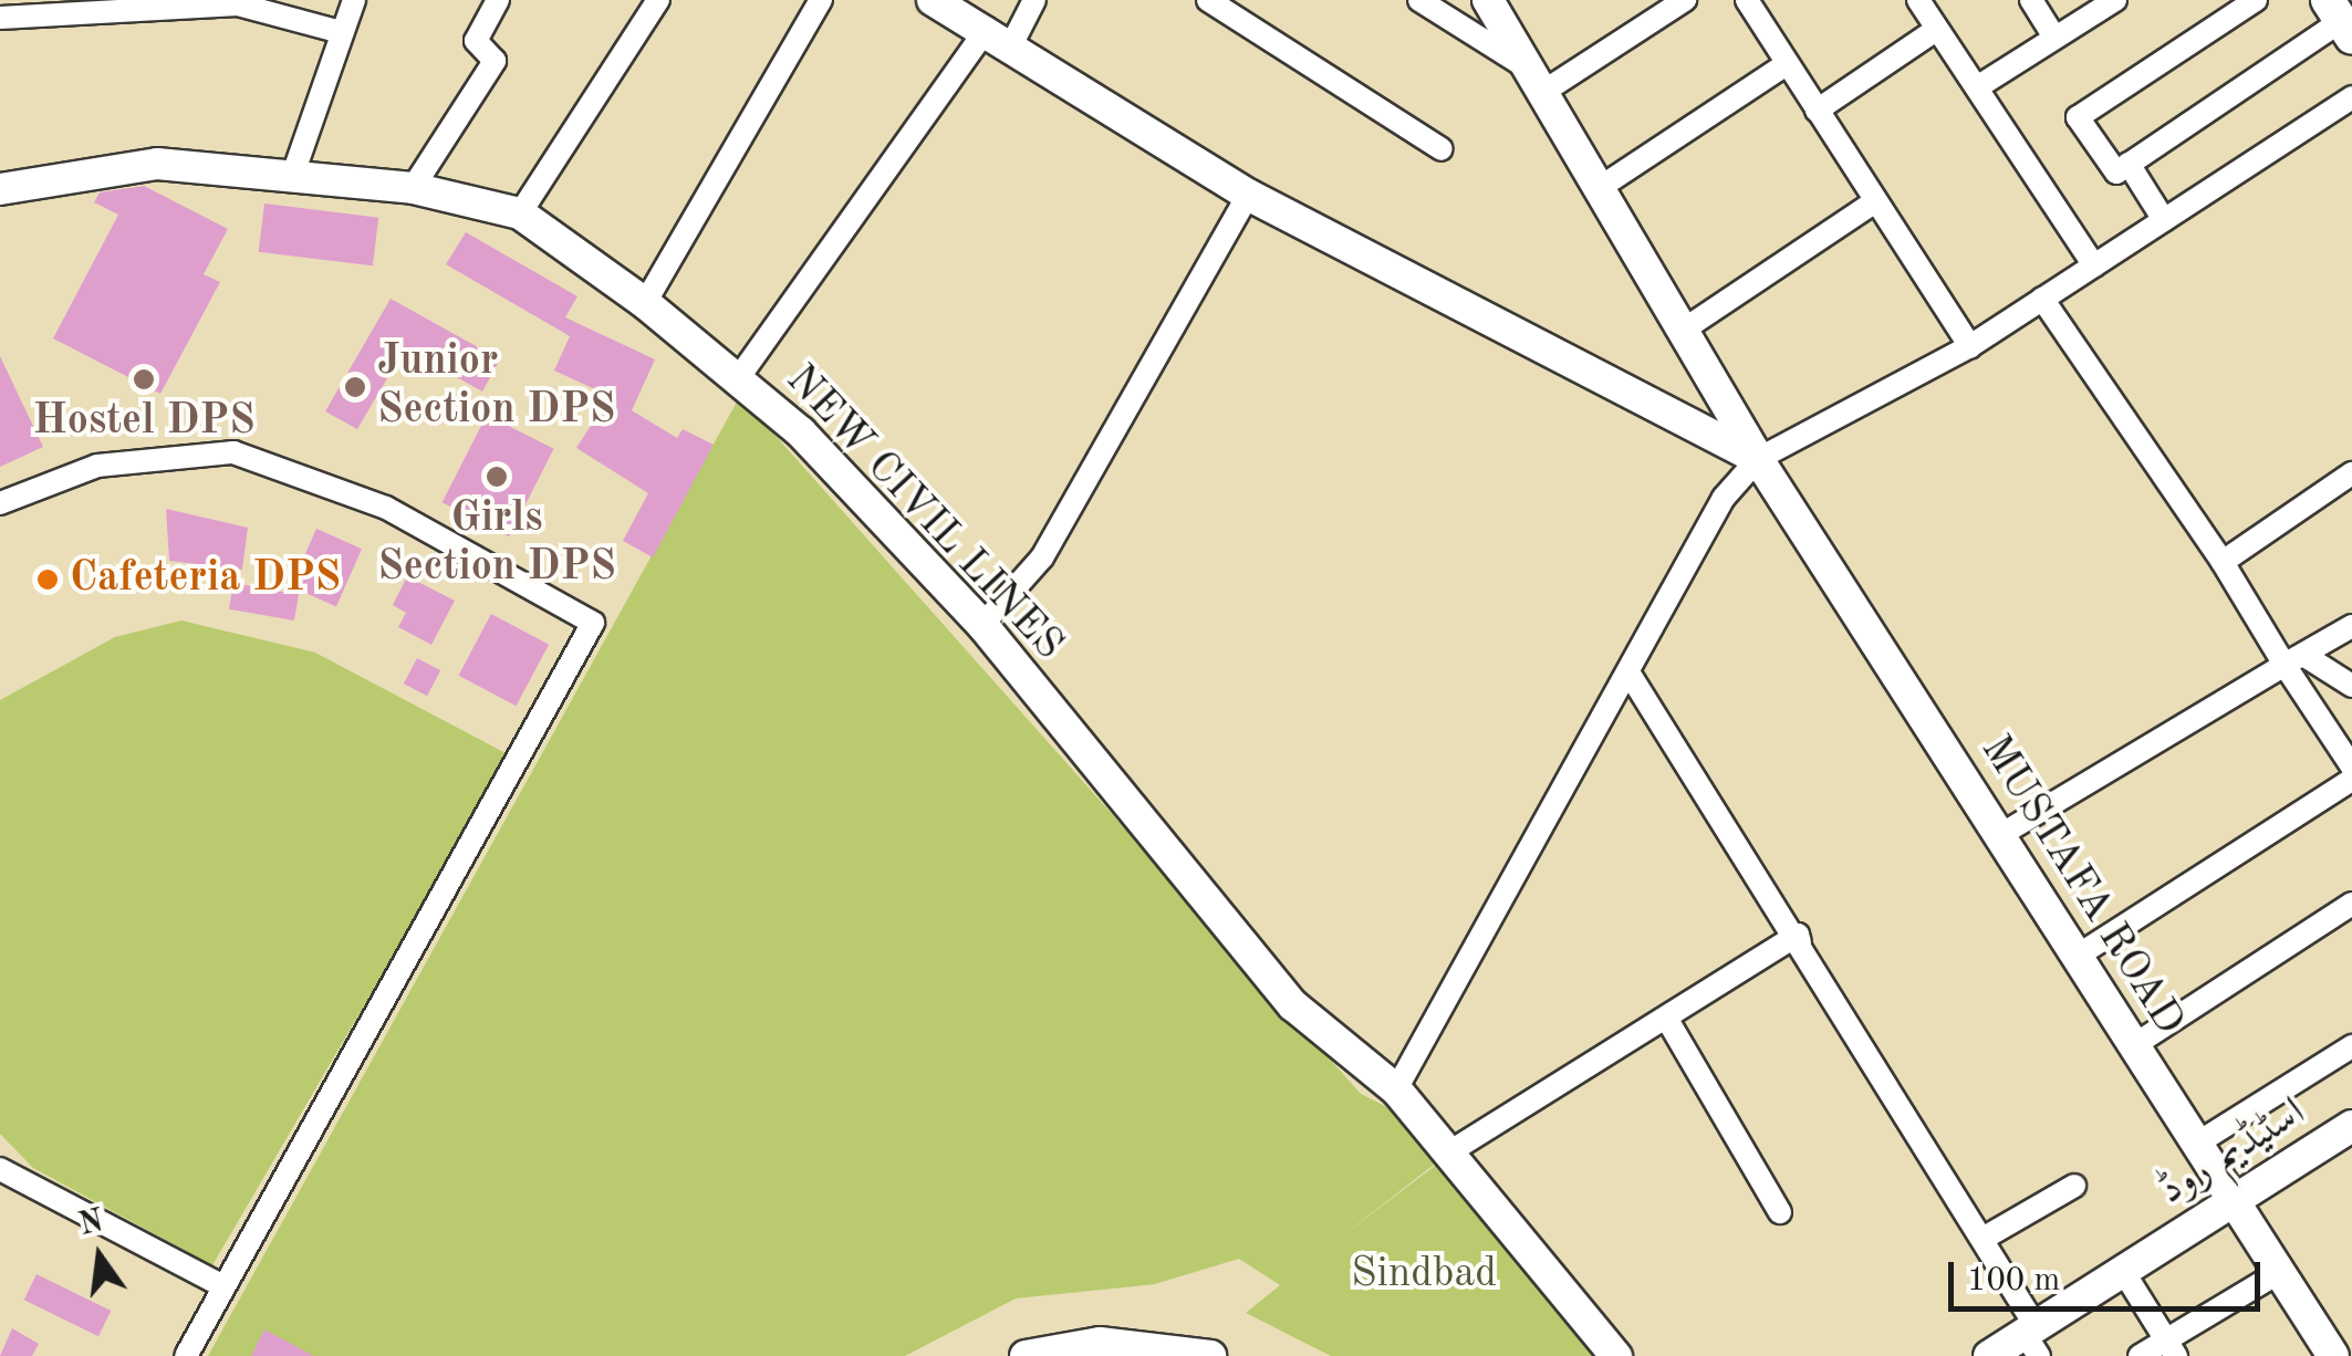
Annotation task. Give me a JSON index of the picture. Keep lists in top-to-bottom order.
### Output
{
  "streets": {
    "street": ["NEW CIVIL LINES", "MUSTAFA ROAD", "اسٹیڈیم روڈ"]
  },
  "crossings": [
    ["MUSTAFA ROAD", "اسٹیڈیم روڈ"]
  ],
  "parks": ["Sindbad"],
  "places": [
    "Hostel DPS",
    "Junior Section DPS",
    "Girls Section DPS",
    "Cafeteria DPS"
  ],
  "scale_bar": "100 m",
  "north": "top"
}
